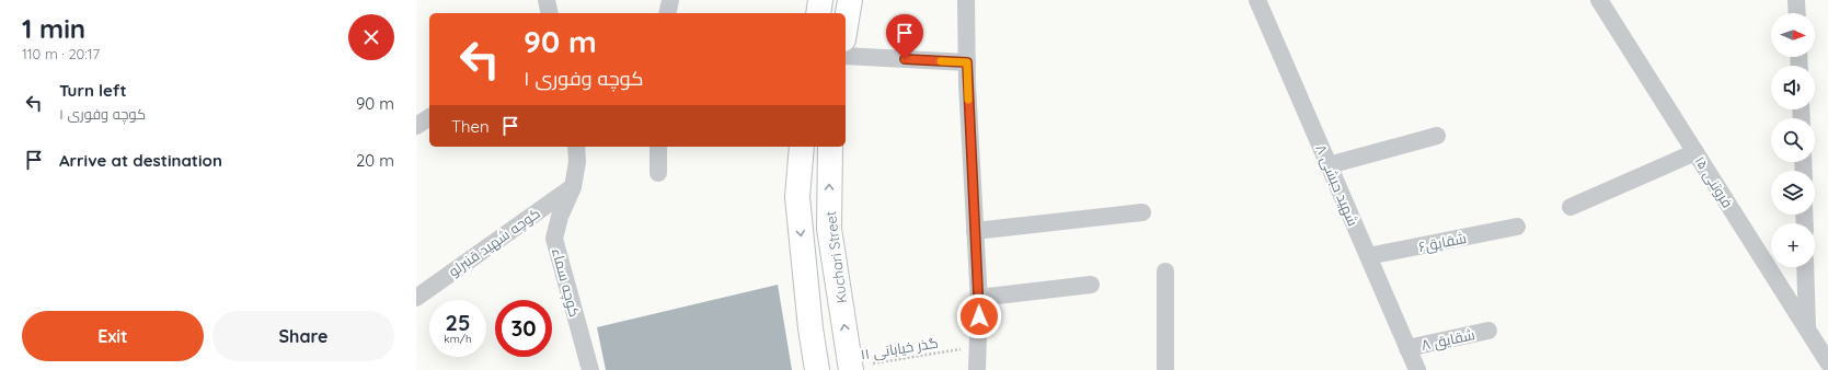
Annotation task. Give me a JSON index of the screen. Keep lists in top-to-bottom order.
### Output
{
  "streets": {
    "main road": ["Kuchari Street"],
    "street": [
      "فروتنی ۱۵",
      "شهید حبشی ۸",
      "کوچه شهید قنبرلو",
      "شقایق۶",
      "کوچه سماء",
      "شقایق ۸"
    ],
    "path": ["گذر خیابانی ۱۱"]
  },
  "crossings": [
    ["شهید حبشی ۸", "شقایق۶"],
    ["شهید حبشی ۸", "شقایق ۸"],
    ["کوچه شهید قنبرلو", "کوچه سماء"],
    ["Kuchari Street", "گذر خیابانی ۱۱"]
  ],
  "north": "right",
  "page": {
    "heading": ["1 min", "110 m · 20:17"],
    "map_buttons": "+",
    "turn": ["90 m", "کوچه وفوری ۱"],
    "list": [
      {
        "name": "Turn left",
        "note": "کوچه وفوری ۱",
        "value": "90 m"
      },
      {
        "name": "Arrive at destination",
        "value": "20 m"
      }
    ],
    "then": "Then",
    "speed": "25 km/h",
    "limit": "30",
    "buttons": ["Exit", "Share"]
  }
}
